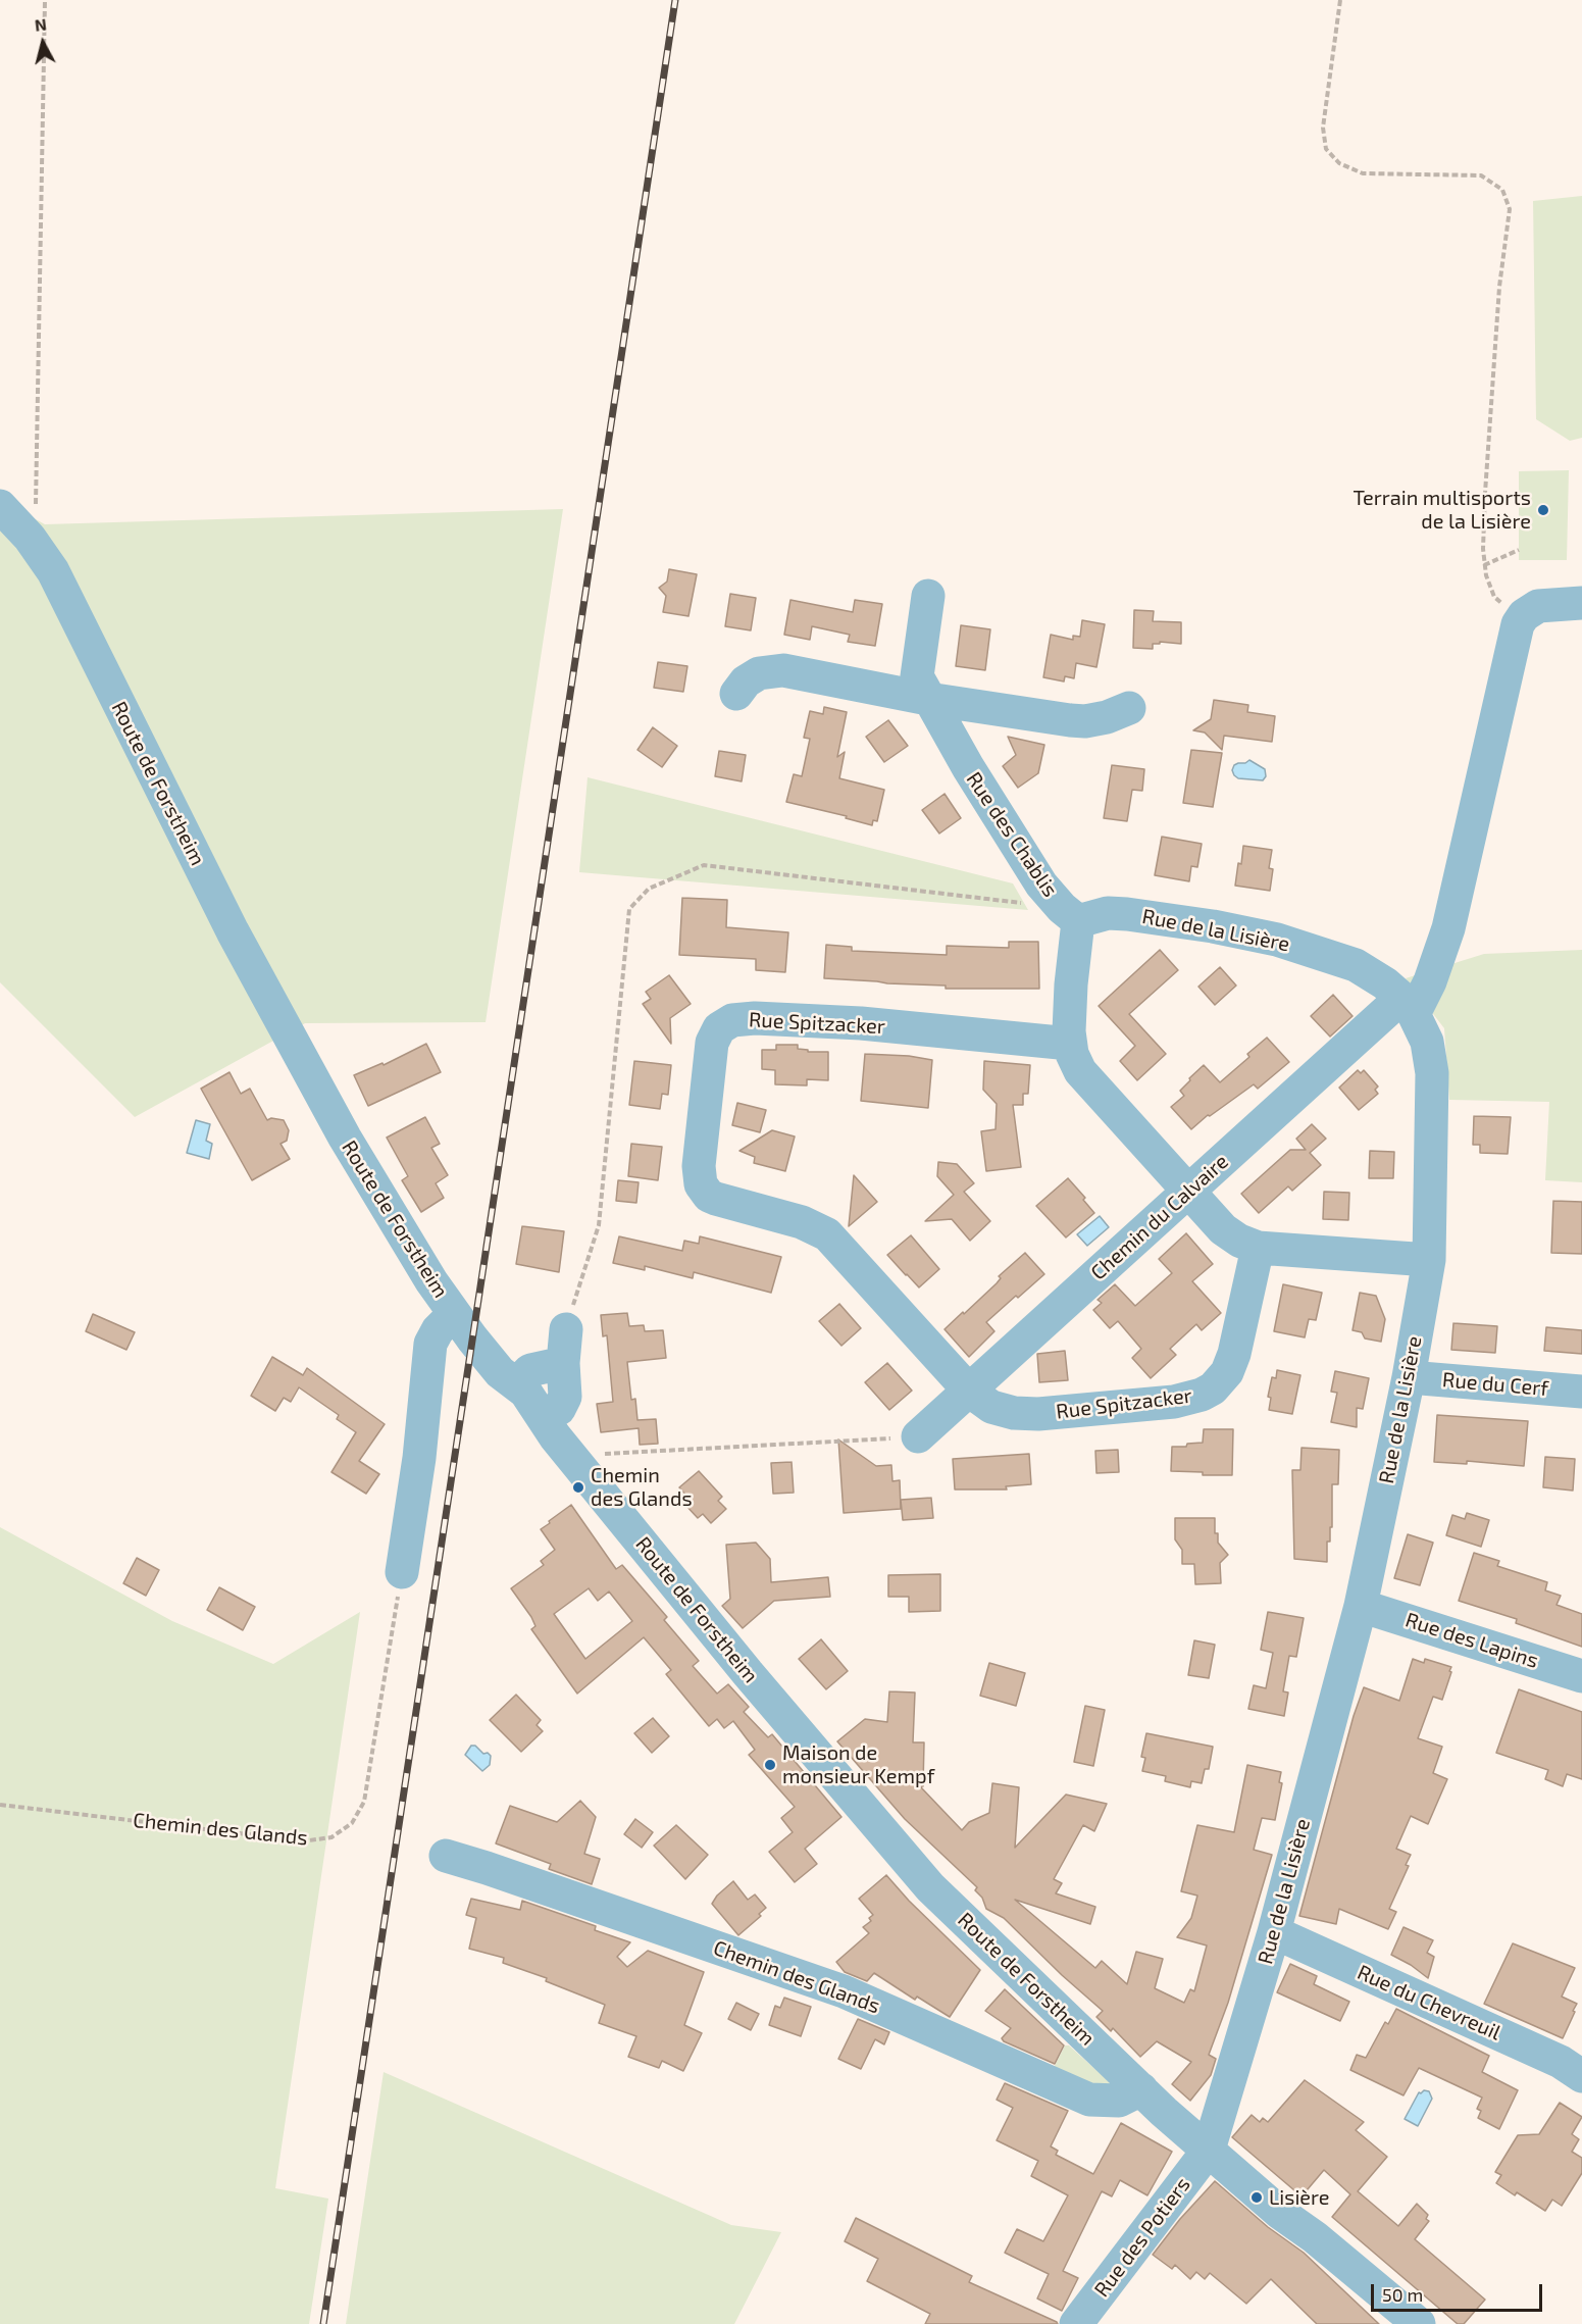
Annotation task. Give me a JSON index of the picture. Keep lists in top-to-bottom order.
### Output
{
  "streets": {
    "street": [
      "Route de Forstheim",
      "Rue des Chablis",
      "Rue de la Lisière",
      "Rue Spitzacker",
      "Chemin du Calvaire",
      "Rue du Cerf",
      "Rue des Lapins",
      "Chemin des Glands",
      "Rue du Chevreuil",
      "Rue des Potiers"
    ]
  },
  "crossings": [
    ["Route de Forstheim", "Rue de la Lisière"],
    ["Route de Forstheim", "Chemin des Glands"],
    ["Route de Forstheim", "Rue des Potiers"],
    ["Rue des Chablis", "Rue de la Lisière"],
    ["Rue de la Lisière", "Chemin du Calvaire"],
    ["Rue de la Lisière", "Rue du Cerf"],
    ["Rue de la Lisière", "Rue des Lapins"],
    ["Rue de la Lisière", "Rue du Chevreuil"],
    ["Rue de la Lisière", "Rue des Potiers"],
    ["Rue Spitzacker", "Chemin du Calvaire"]
  ],
  "places": [
    "Terrain multisports de la Lisière",
    "Chemin des Glands",
    "Maison de monsieur Kempf",
    "Lisière"
  ],
  "scale_bar": "50 m",
  "north": "top"
}
